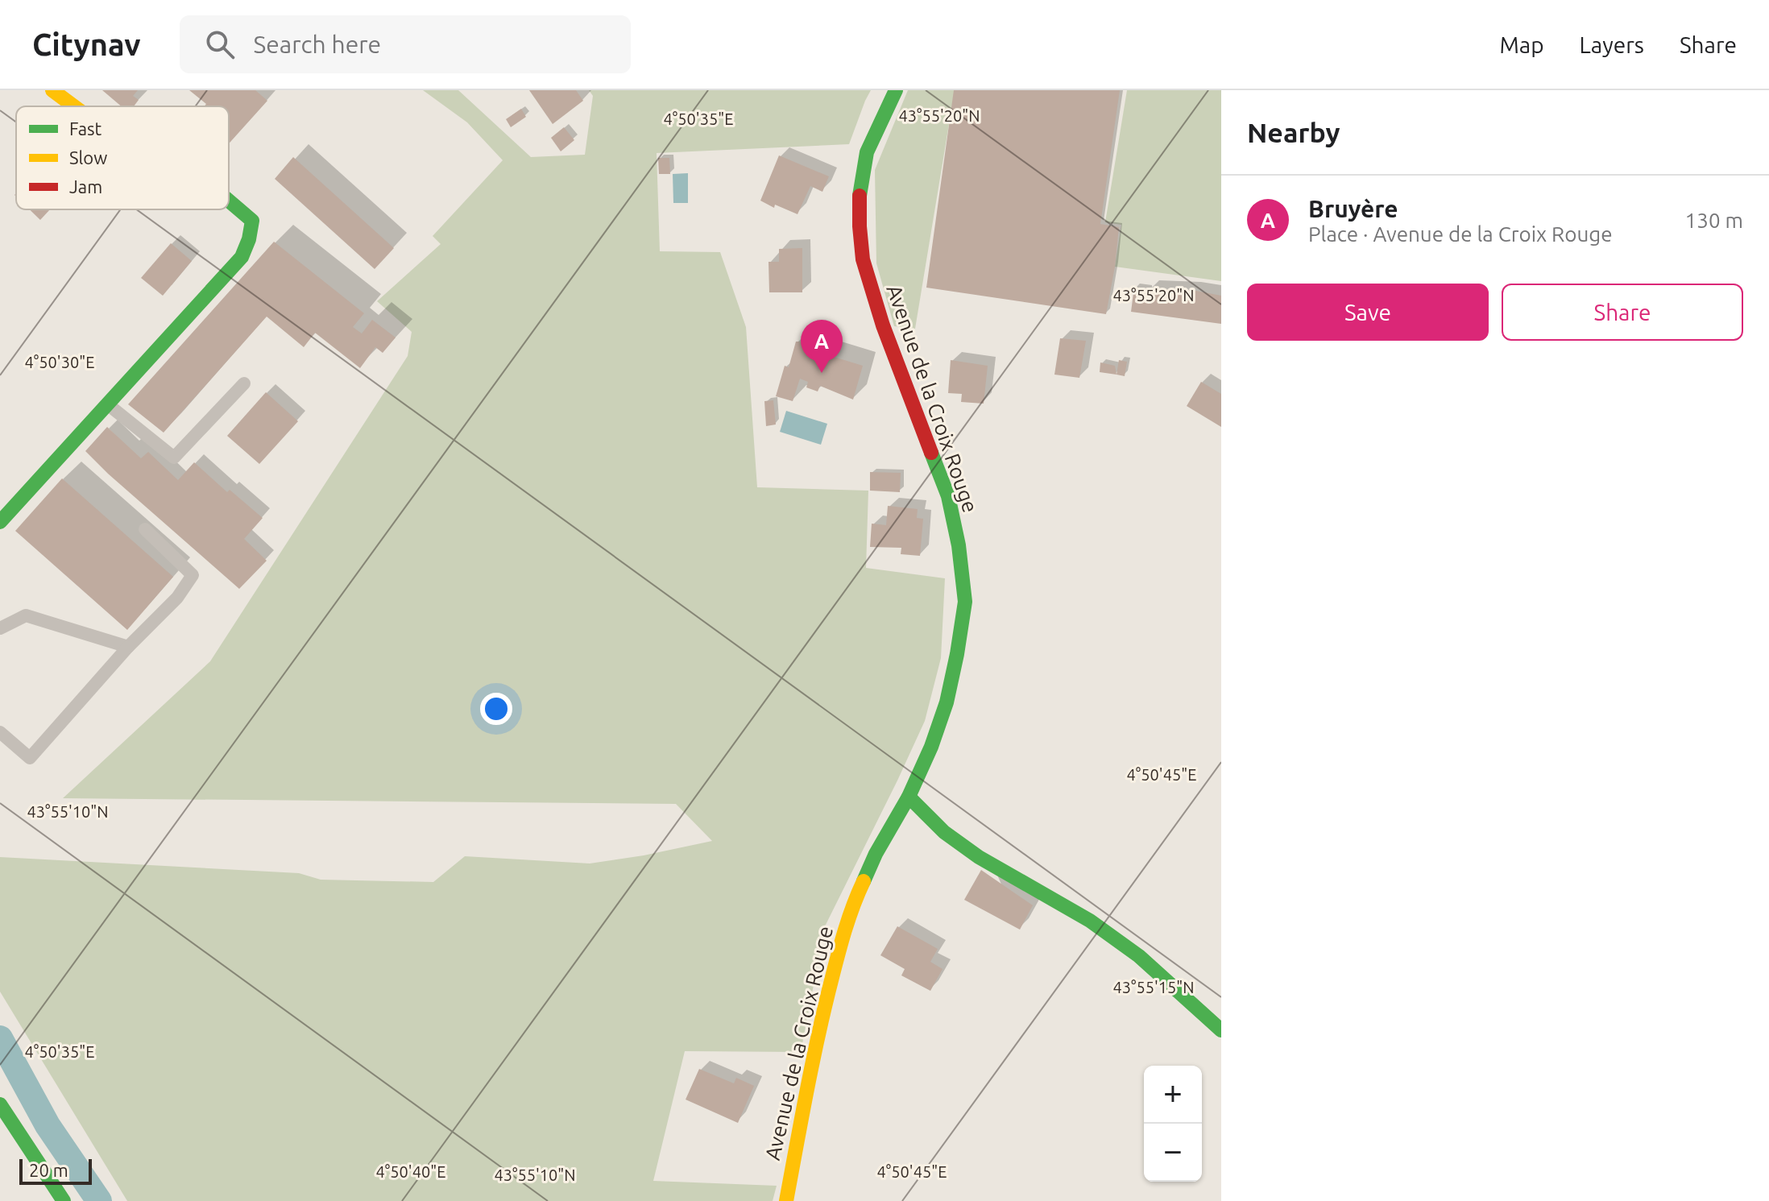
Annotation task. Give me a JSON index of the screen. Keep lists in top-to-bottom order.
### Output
{
  "streets": {
    "street": ["Avenue de la Croix Rouge"]
  },
  "legend": ["Fast", "Slow", "Jam"],
  "scale_bar": "20 m",
  "page": {
    "header": "Citynav",
    "search": "Search here",
    "nav": ["Map", "Layers", "Share"],
    "heading": "Nearby",
    "list": [
      {
        "mark": "A",
        "name": "Bruyère",
        "note": "Place · Avenue de la Croix Rouge",
        "value": "130 m"
      }
    ],
    "buttons": ["Save", "Share"],
    "pins": "A",
    "map_buttons": ["+", "−"],
    "scale": "20 m"
  },
  "coordinates": [
    "43°55'20\"N",
    "4°50'35\"E",
    "4°50'30\"E",
    "4°50'45\"E",
    "43°55'10\"N",
    "43°55'15\"N",
    "4°50'40\"E"
  ]
}
